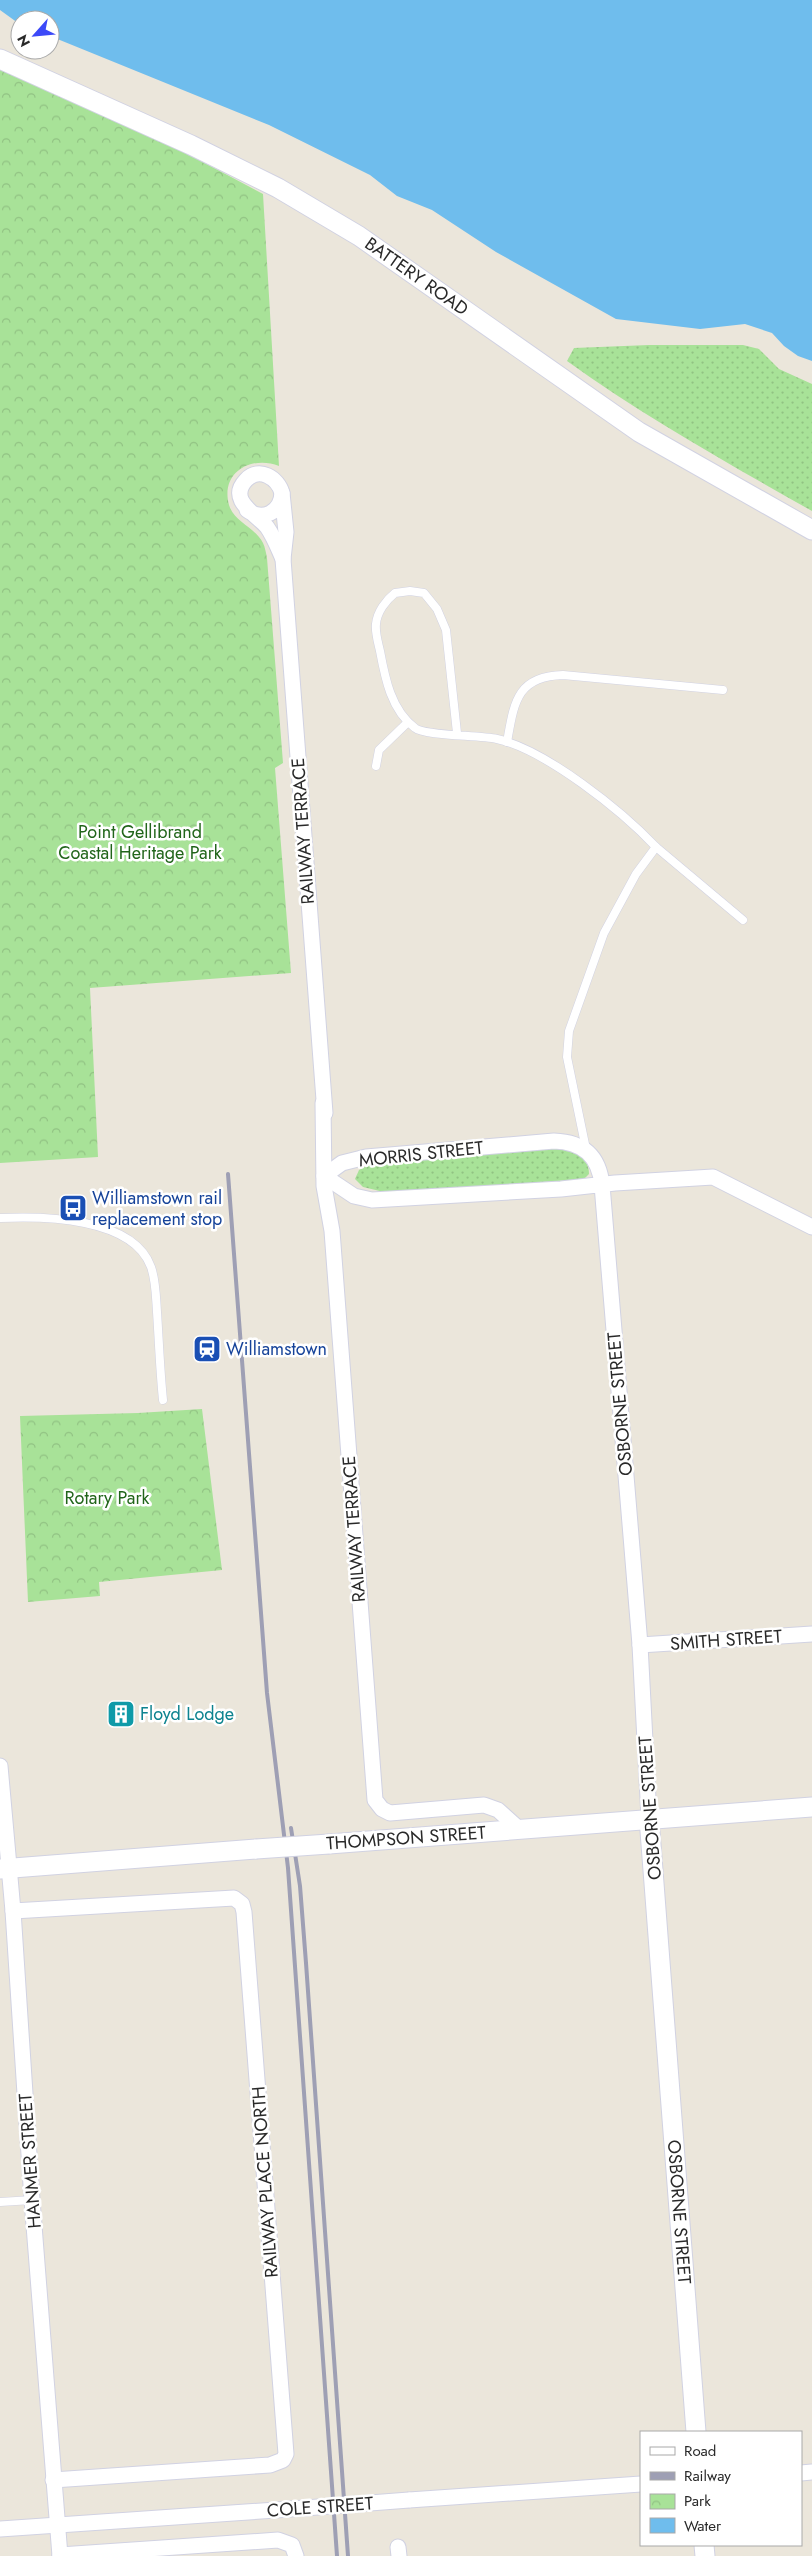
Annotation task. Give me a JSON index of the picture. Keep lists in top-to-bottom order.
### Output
{
  "streets": {
    "street": [
      "BATTERY ROAD",
      "RAILWAY TERRACE",
      "MORRIS STREET",
      "OSBORNE STREET",
      "SMITH STREET",
      "THOMPSON STREET",
      "HANMER STREET",
      "RAILWAY PLACE NORTH",
      "COLE STREET"
    ]
  },
  "crossings": [
    ["RAILWAY TERRACE", "MORRIS STREET"],
    ["RAILWAY TERRACE", "THOMPSON STREET"],
    ["MORRIS STREET", "OSBORNE STREET"],
    ["OSBORNE STREET", "SMITH STREET"],
    ["OSBORNE STREET", "THOMPSON STREET"],
    ["THOMPSON STREET", "HANMER STREET"],
    ["HANMER STREET", "RAILWAY PLACE NORTH"],
    ["HANMER STREET", "COLE STREET"]
  ],
  "parks": ["Point Gellibrand Coastal Heritage Park", "Rotary Park"],
  "places": {
    "bus stop": ["Williamstown rail replacement stop"],
    "station": ["Williamstown"],
    "building": ["Floyd Lodge"]
  },
  "legend": [
    "Road",
    "Railway",
    "Park",
    "Water"
  ],
  "north": "bottom left"
}
